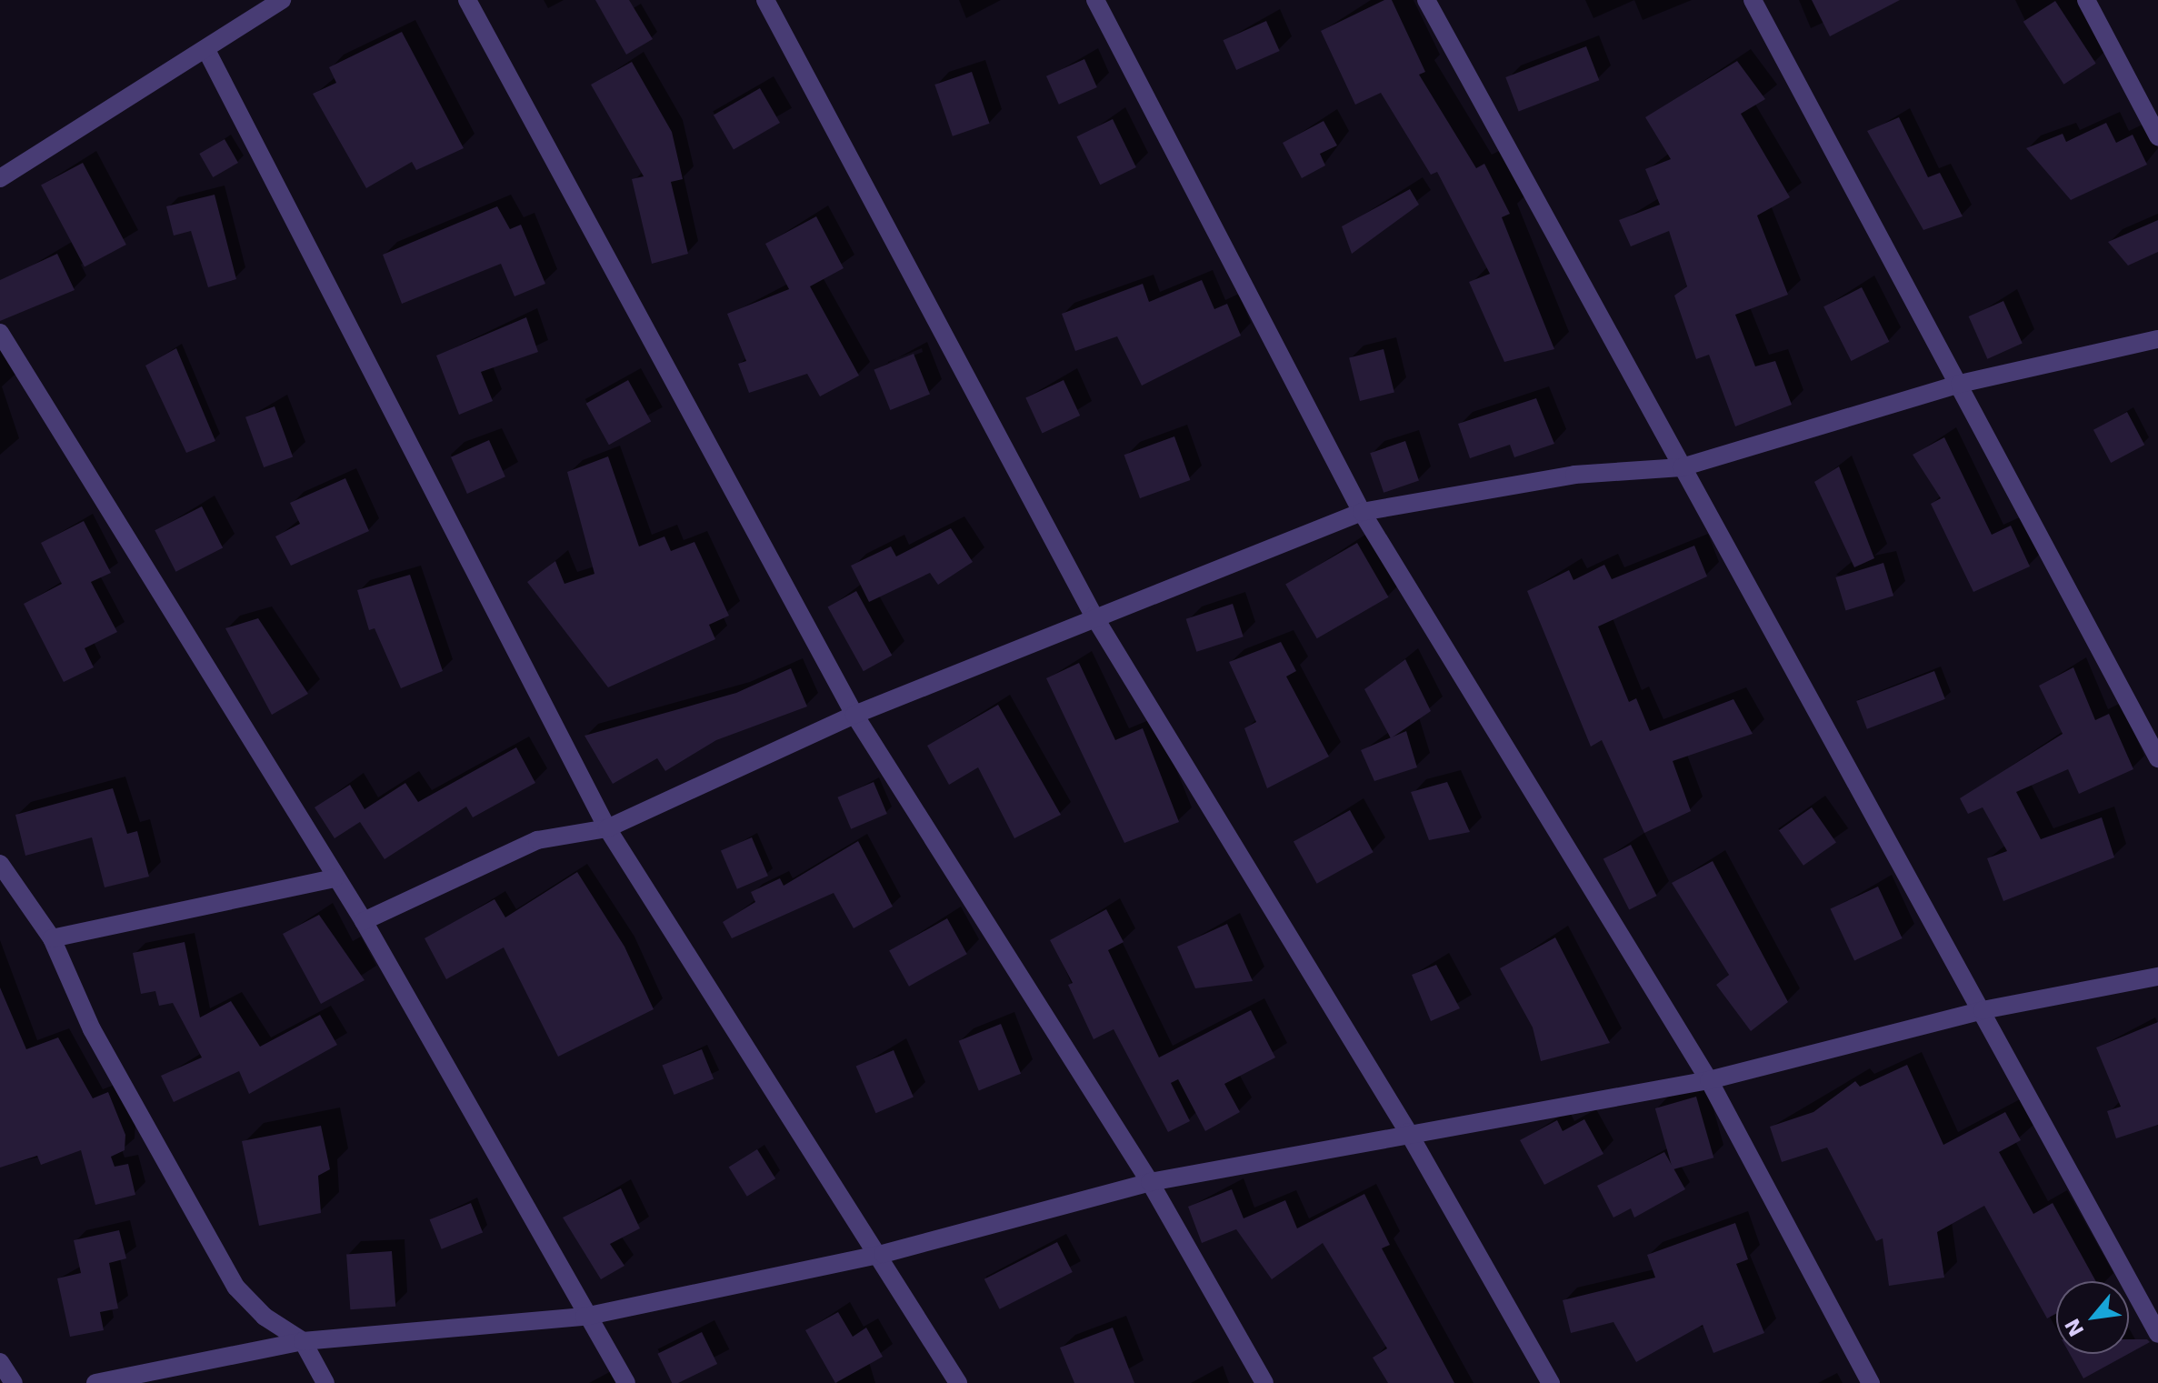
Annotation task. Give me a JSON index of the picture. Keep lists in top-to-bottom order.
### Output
{
  "north": "bottom left"
}
